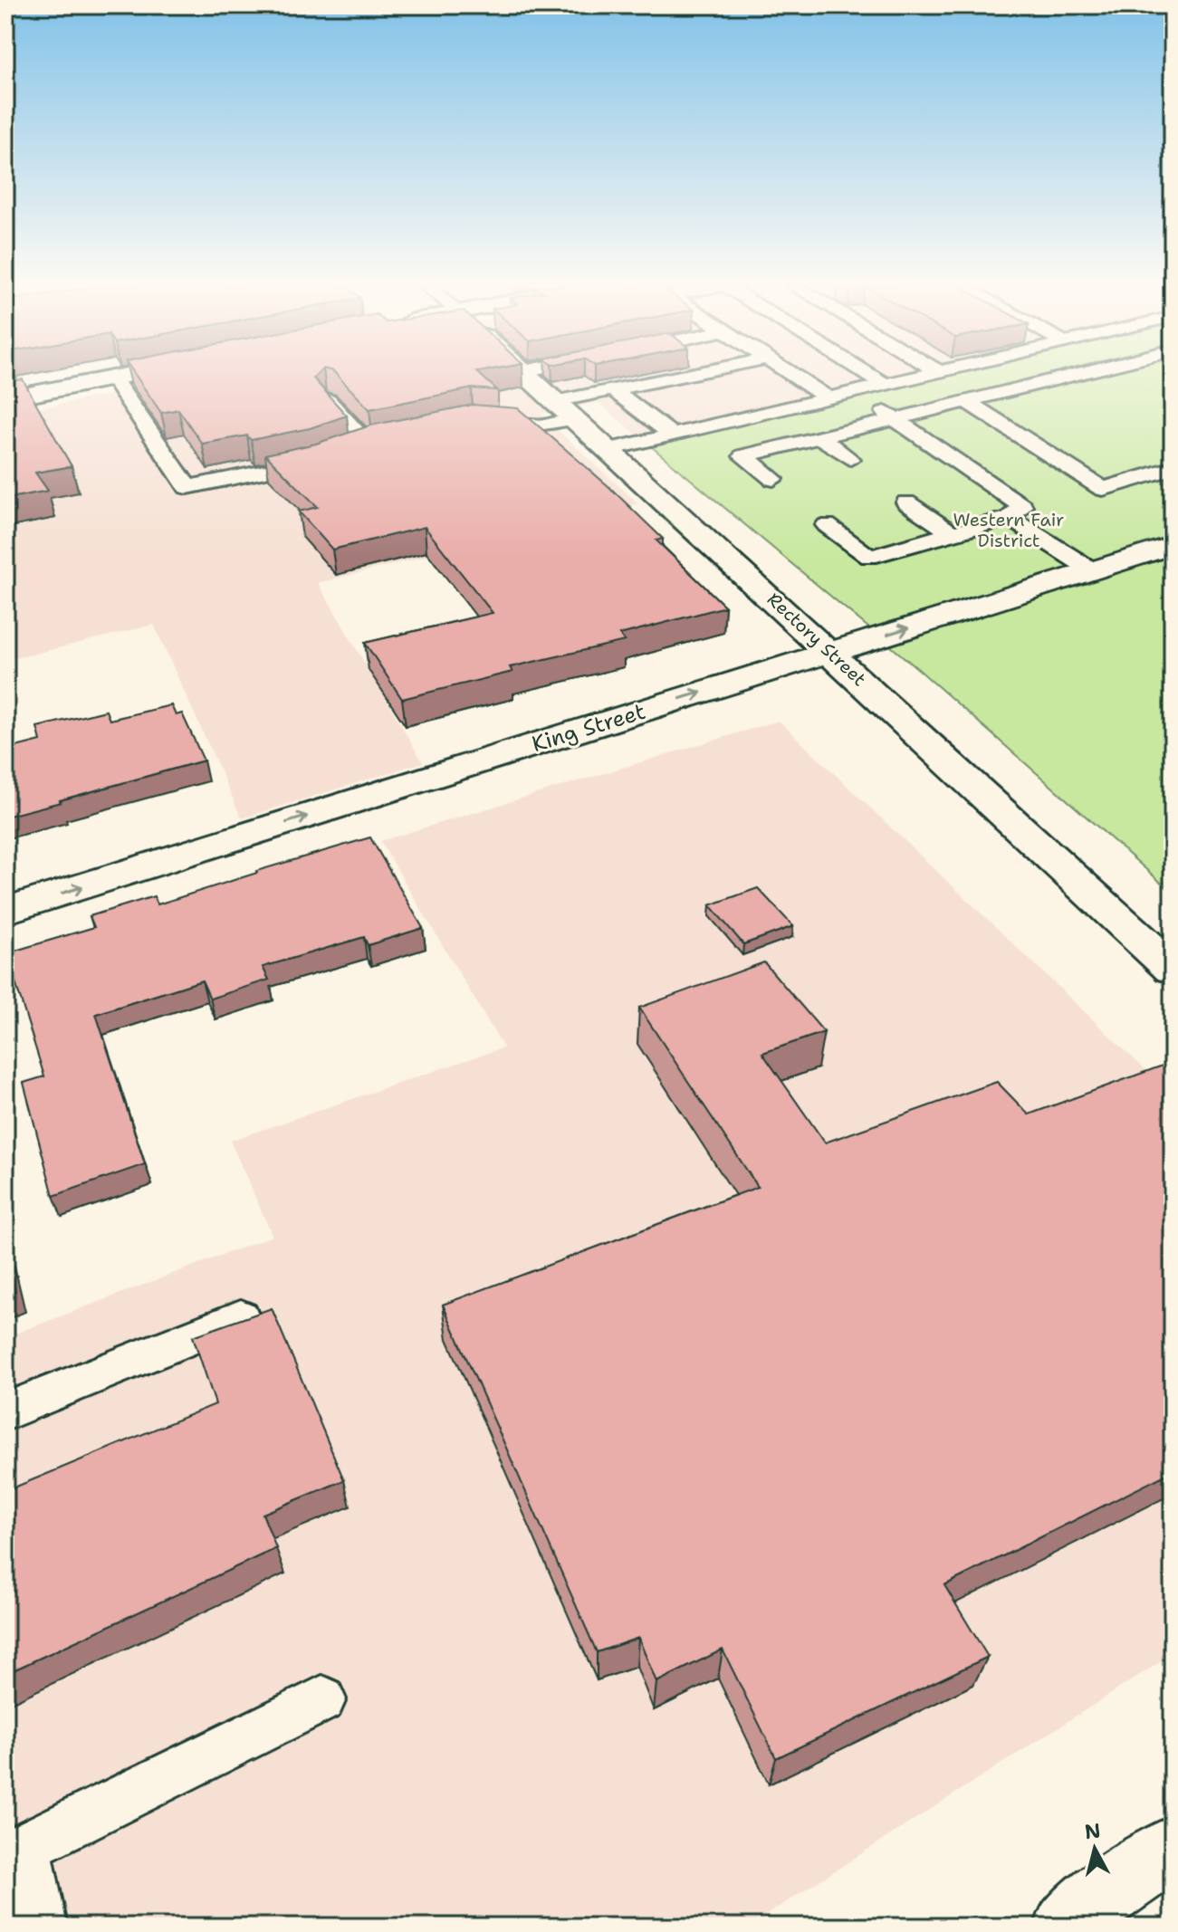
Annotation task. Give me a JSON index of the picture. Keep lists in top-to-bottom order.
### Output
{
  "streets": {
    "street": ["Rectory Street", "King Street"]
  },
  "crossings": [
    ["Rectory Street", "King Street"]
  ],
  "one_way": ["King Street"],
  "parks": ["Western Fair District"],
  "north": "top"
}
